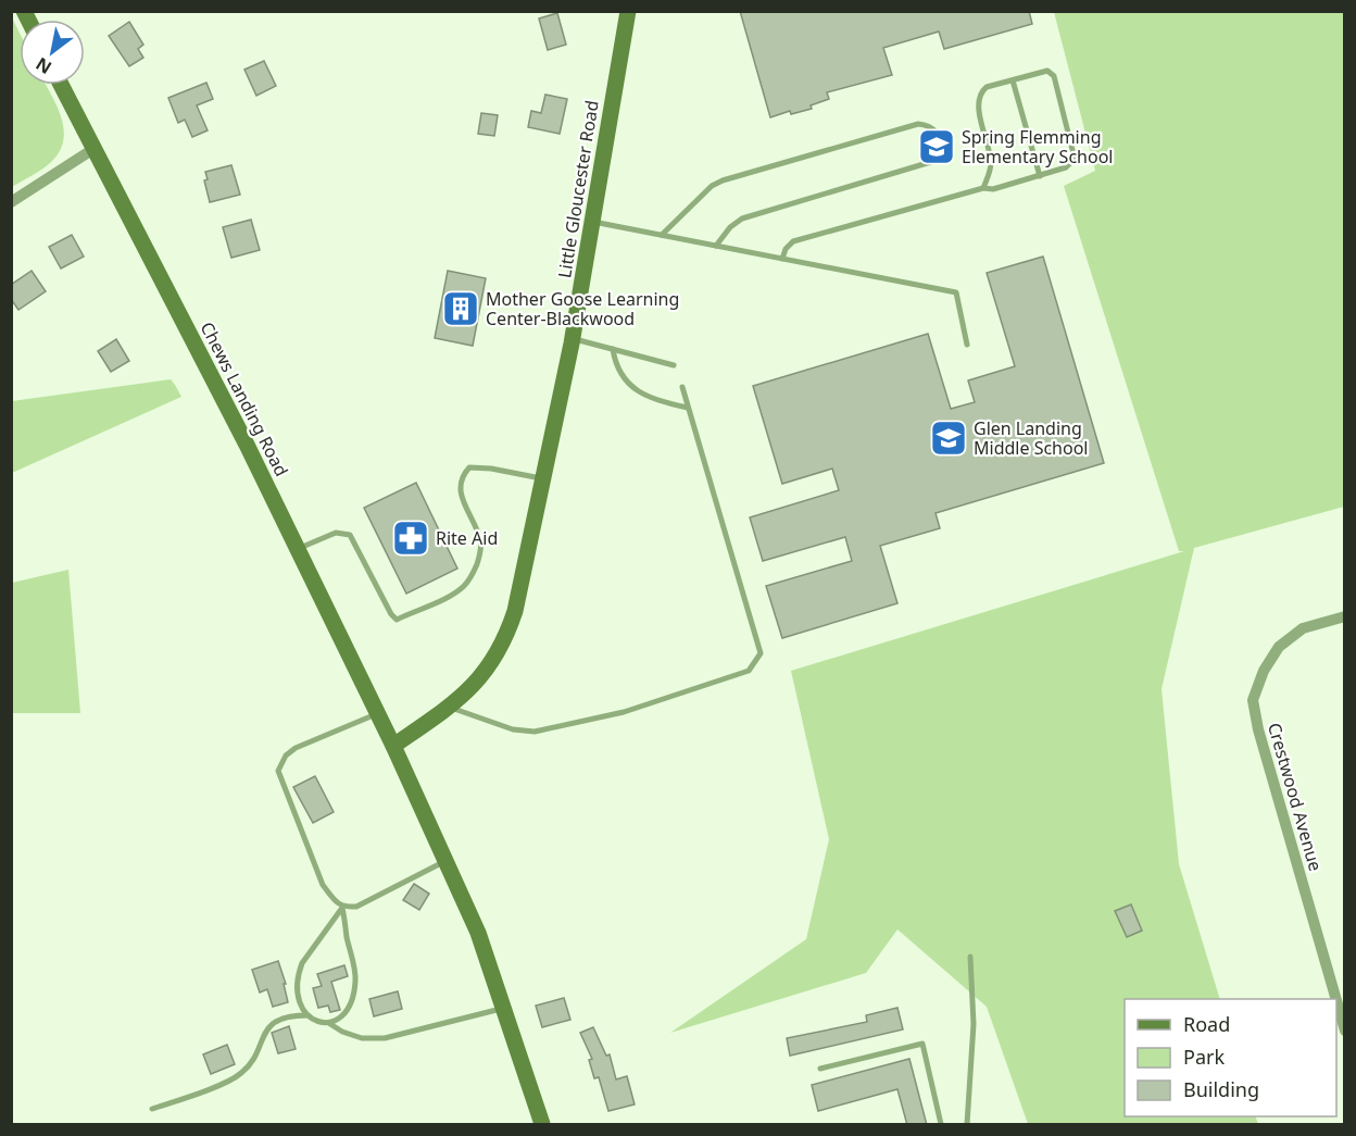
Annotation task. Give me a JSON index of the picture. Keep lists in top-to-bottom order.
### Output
{
  "streets": {
    "main road": ["Little Gloucester Road", "Chews Landing Road"],
    "street": ["Crestwood Avenue"]
  },
  "crossings": [
    ["Little Gloucester Road", "Chews Landing Road"]
  ],
  "places": {
    "school or university": ["Spring Flemming Elementary School", "Glen Landing Middle School"],
    "building": ["Mother Goose Learning Center-Blackwood"],
    "pharmacy": ["Rite Aid"]
  },
  "legend": ["Road", "Park", "Building"],
  "north": "bottom left"
}
